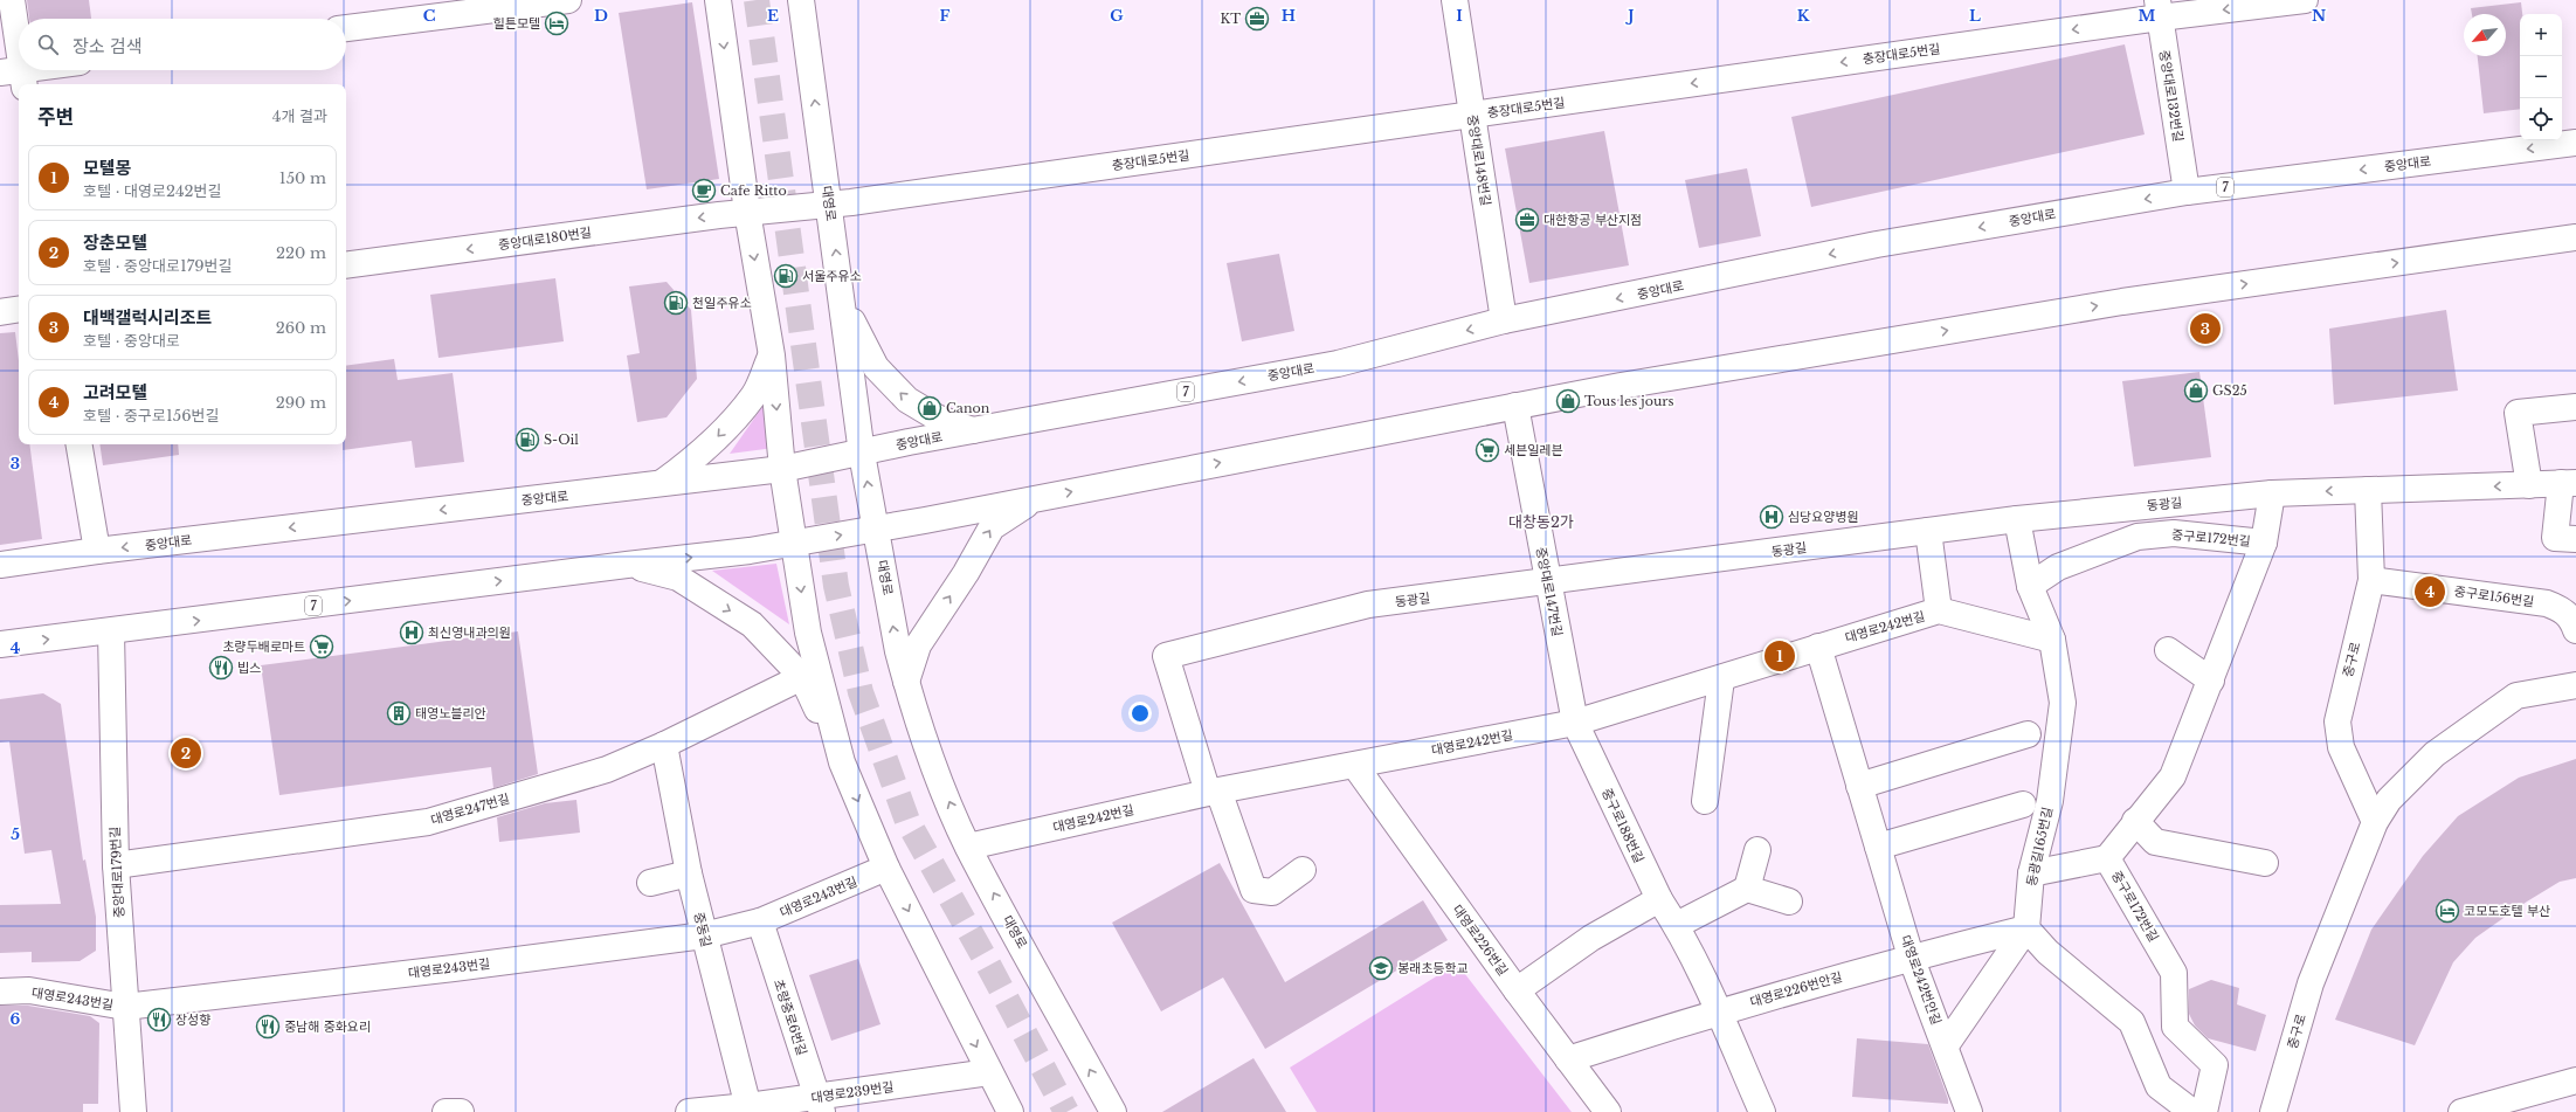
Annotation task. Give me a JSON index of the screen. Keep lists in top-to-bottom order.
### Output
{
  "streets": {
    "street": [
      "충장대로5번길",
      "중앙대로132번길",
      "중앙대로148번길",
      "중앙대로",
      "7",
      "대영로",
      "중앙대로180번길",
      "동광길",
      "중구로172번길",
      "중앙대로147번길",
      "중구로156번길",
      "대영로242번길",
      "중구로",
      "대영로247번길",
      "중구로188번길",
      "동광길165번길",
      "중앙대로179번길",
      "대영로243번길",
      "중동길",
      "대영로226번길",
      "대영로242번안길",
      "대영로226번안길",
      "초량중로6번길",
      "대영로239번길"
    ]
  },
  "crossings": [
    ["충장대로5번길", "중앙대로132번길"],
    ["충장대로5번길", "중앙대로148번길"],
    ["충장대로5번길", "대영로"],
    ["충장대로5번길", "중앙대로180번길"],
    ["중앙대로132번길", "중앙대로"],
    ["중앙대로148번길", "중앙대로"],
    ["중앙대로", "대영로"],
    ["7", "대영로"],
    ["7", "중앙대로147번길"],
    ["7", "중앙대로179번길"],
    ["대영로", "대영로242번길"],
    ["동광길", "중구로172번길"],
    ["동광길", "중앙대로147번길"],
    ["동광길", "대영로242번길"],
    ["동광길", "중구로"],
    ["동광길", "동광길165번길"],
    ["중구로172번길", "동광길165번길"],
    ["중앙대로147번길", "대영로242번길"],
    ["중앙대로147번길", "중구로188번길"],
    ["중구로156번길", "중구로"],
    ["대영로242번길", "중구로188번길"],
    ["대영로242번길", "동광길165번길"],
    ["대영로242번길", "대영로226번길"],
    ["대영로242번길", "대영로242번안길"],
    ["대영로247번길", "중앙대로179번길"],
    ["대영로247번길", "중동길"],
    ["중구로188번길", "대영로226번안길"],
    ["동광길165번길", "대영로226번안길"],
    ["중앙대로179번길", "대영로243번길"],
    ["대영로243번길", "중동길"],
    ["대영로243번길", "초량중로6번길"],
    ["중동길", "대영로239번길"],
    ["대영로226번길", "대영로226번안길"],
    ["대영로242번안길", "대영로226번안길"],
    ["초량중로6번길", "대영로239번길"]
  ],
  "one_way": ["충장대로5번길", "중앙대로180번길"],
  "districts": ["대창동2가"],
  "places": {
    "office": ["KT", "대한항공 부산지점"],
    "hotel": ["힐튼모텔", "코모도호텔 부산"],
    "cafe": ["Cafe Ritto"],
    "fuel station": ["서울주유소", "천일주유소", "S-Oil"],
    "shop": ["GS25", "Tous les jours", "Canon"],
    "supermarket": ["세븐일레븐", "초량두배로마트"],
    "hospital": ["심당요양병원", "최신영내과의원"],
    "restaurant": ["빕스", "장성향", "중남해 중화요리"],
    "building": ["태영노블리안"],
    "school or university": ["봉래초등학교"]
  },
  "north": "bottom left",
  "page": {
    "map_buttons": ["+", "−"],
    "search": "장소 검색",
    "heading": ["주변", "4개 결과"],
    "list": [
      {
        "mark": "1",
        "name": "모텔몽",
        "note": "호텔 · 대영로242번길",
        "value": "150 m"
      },
      {
        "mark": "2",
        "name": "장춘모텔",
        "note": "호텔 · 중앙대로179번길",
        "value": "220 m"
      },
      {
        "mark": "3",
        "name": "대백갤럭시리조트",
        "note": "호텔 · 중앙대로",
        "value": "260 m"
      },
      {
        "mark": "4",
        "name": "고려모텔",
        "note": "호텔 · 중구로156번길",
        "value": "290 m"
      }
    ],
    "pins": [
      "3",
      "4",
      "1",
      "2"
    ]
  },
  "grid": {
    "columns": [
      "C",
      "D",
      "E",
      "F",
      "G",
      "H",
      "I",
      "J",
      "K",
      "L",
      "M",
      "N"
    ],
    "rows": [
      "3",
      "4",
      "5",
      "6"
    ]
  }
}
